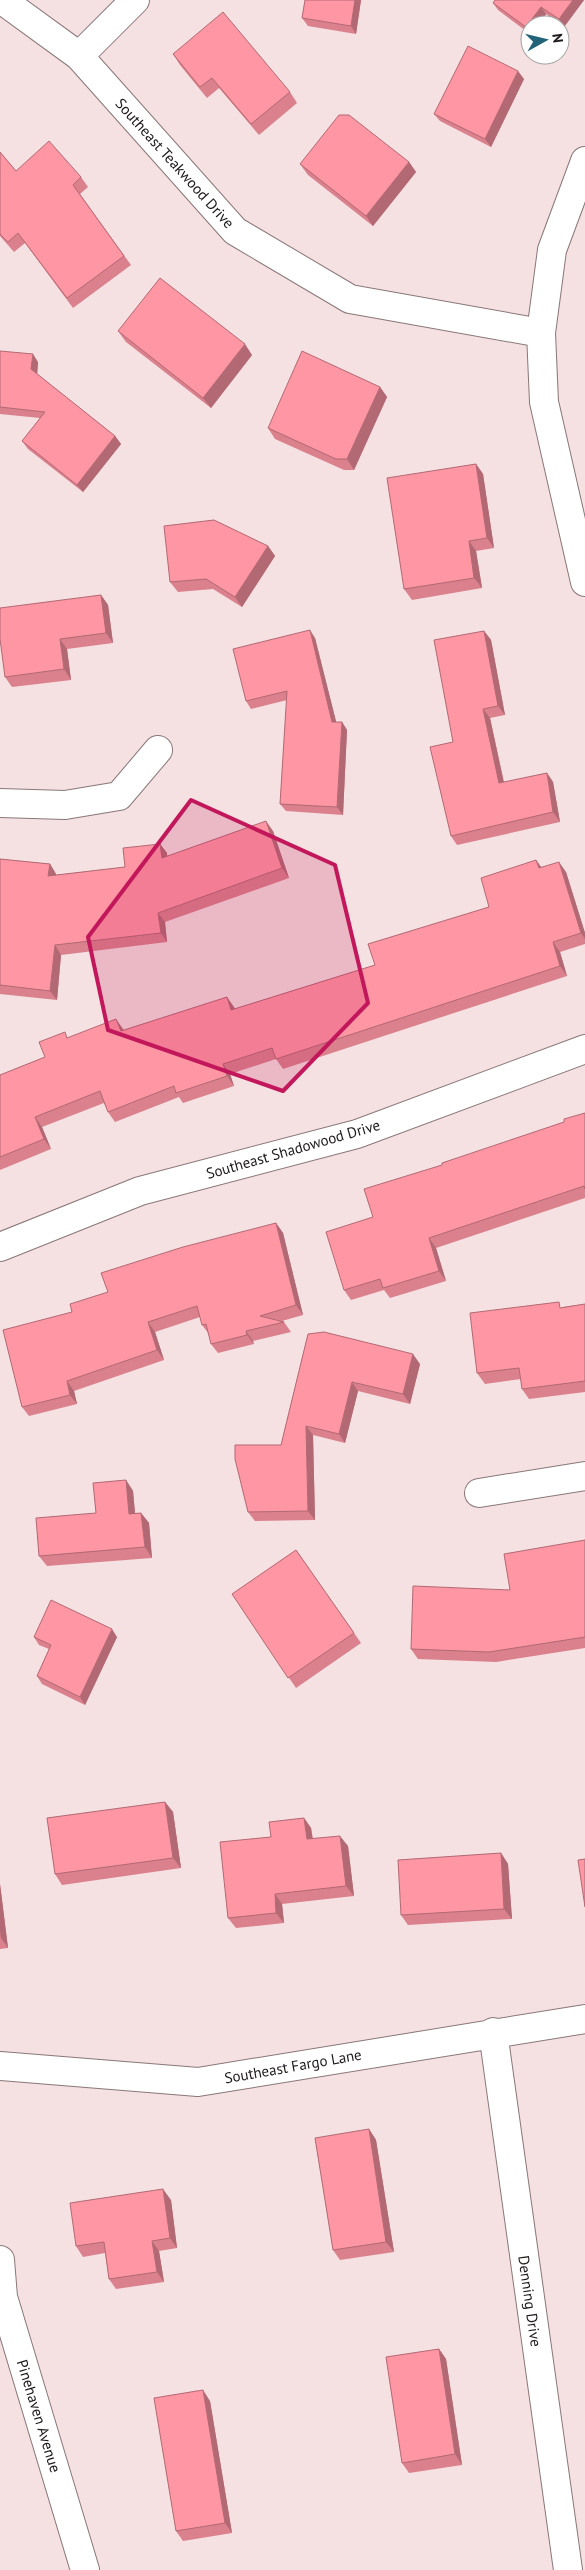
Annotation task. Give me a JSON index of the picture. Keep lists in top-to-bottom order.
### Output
{
  "streets": {
    "street": [
      "Southeast Teakwood Drive",
      "Southeast Shadowood Drive",
      "Southeast Fargo Lane",
      "Denning Drive",
      "Pinehaven Avenue"
    ]
  },
  "crossings": [
    ["Southeast Fargo Lane", "Denning Drive"]
  ],
  "north": "right"
}
